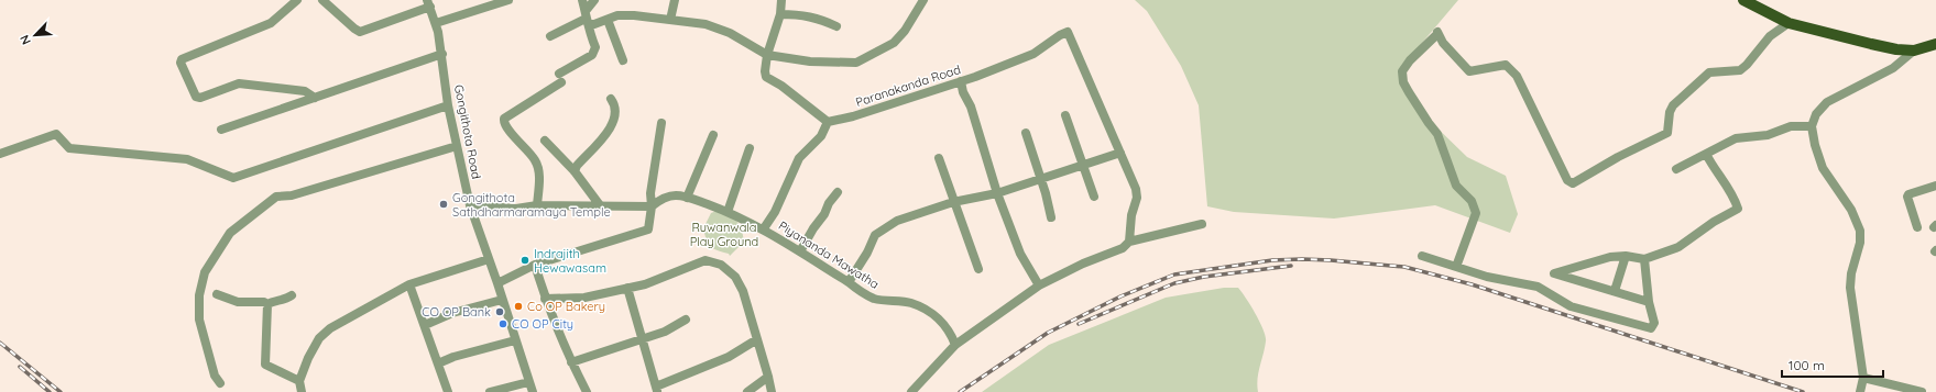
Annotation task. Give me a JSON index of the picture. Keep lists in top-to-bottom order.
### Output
{
  "streets": {
    "street": ["Paranakanda Road", "Gongithota Road", "Piyananda Mawatha"]
  },
  "crossings": [
    ["Gongithota Road", "Piyananda Mawatha"]
  ],
  "parks": ["Ruwanwala Play Ground"],
  "places": [
    "Gongithota Sathdharmaramaya Temple",
    "Indrajith Hewawasam",
    "Co OP Bakery",
    "CO OP Bank",
    "CO OP City"
  ],
  "scale_bar": "100 m",
  "north": "bottom left"
}
